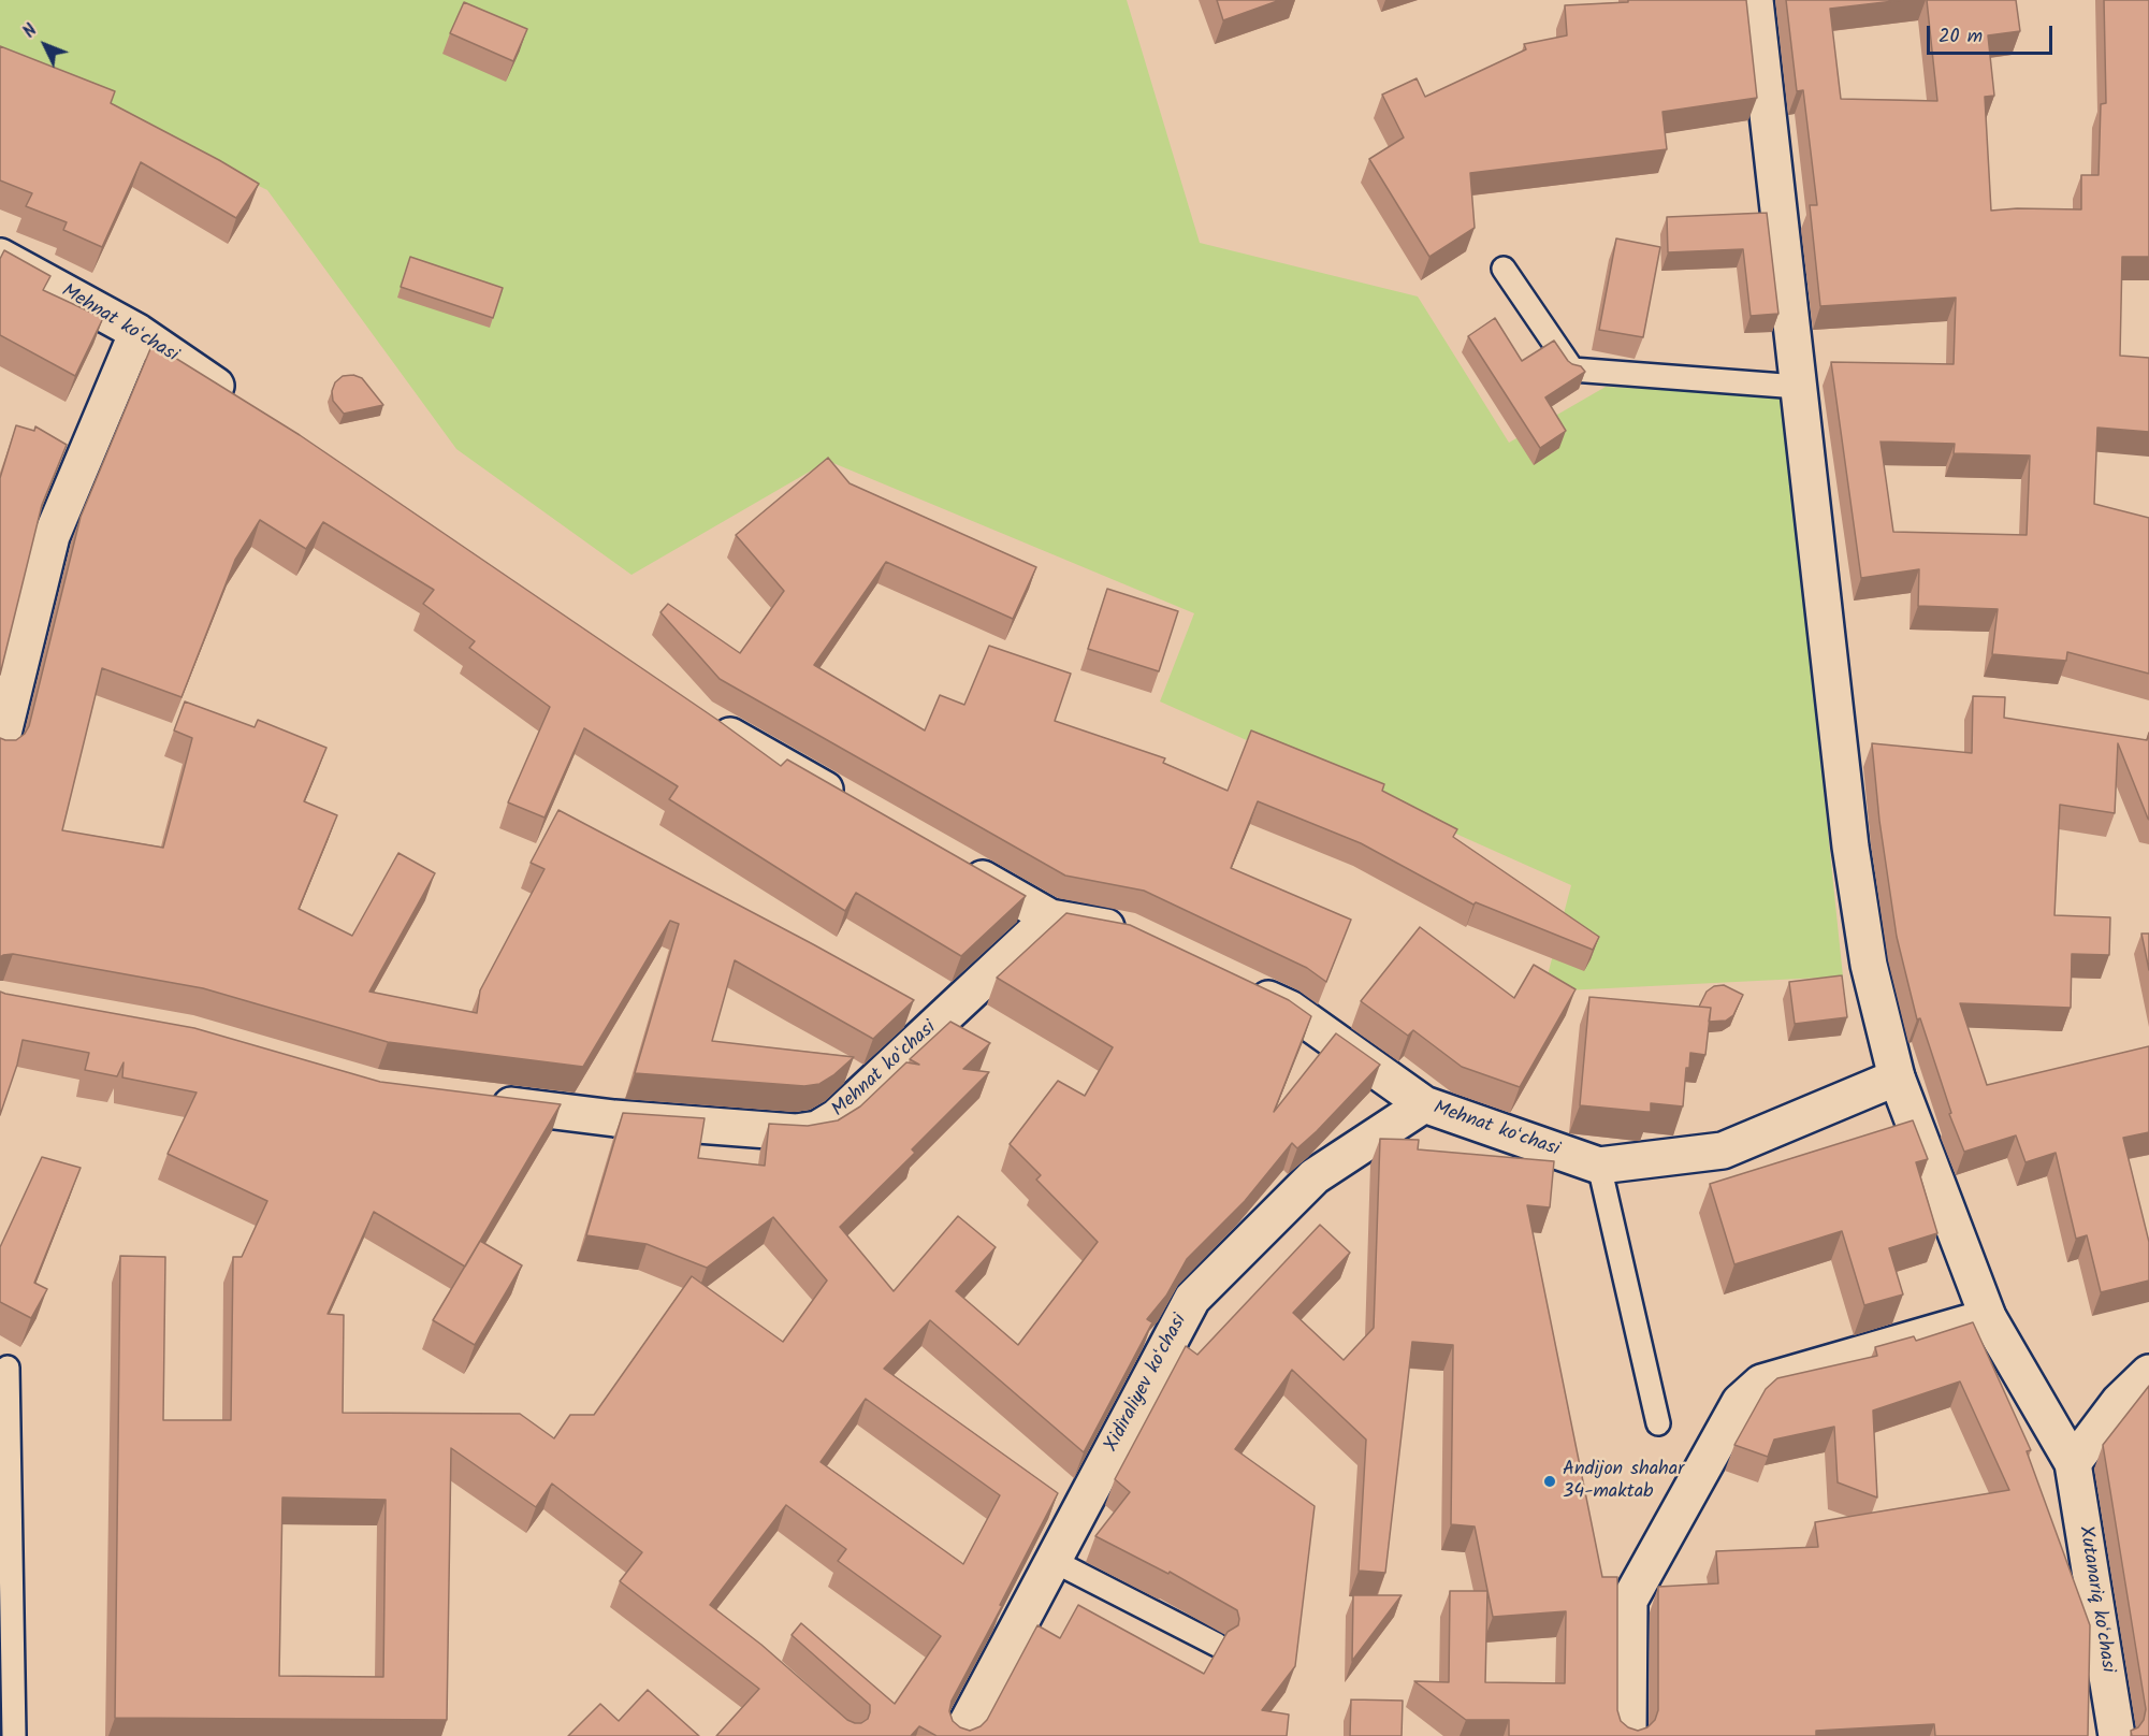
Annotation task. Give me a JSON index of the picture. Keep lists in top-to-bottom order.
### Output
{
  "streets": {
    "street": ["Mehnat koʻchasi", "Xidiraliyev koʻchasi", "Xutanariq koʻchasi"]
  },
  "crossings": [
    ["Mehnat koʻchasi", "Xidiraliyev koʻchasi"]
  ],
  "places": ["Andijon shahar 34-maktab"],
  "scale_bar": "20 m",
  "north": "top left"
}
